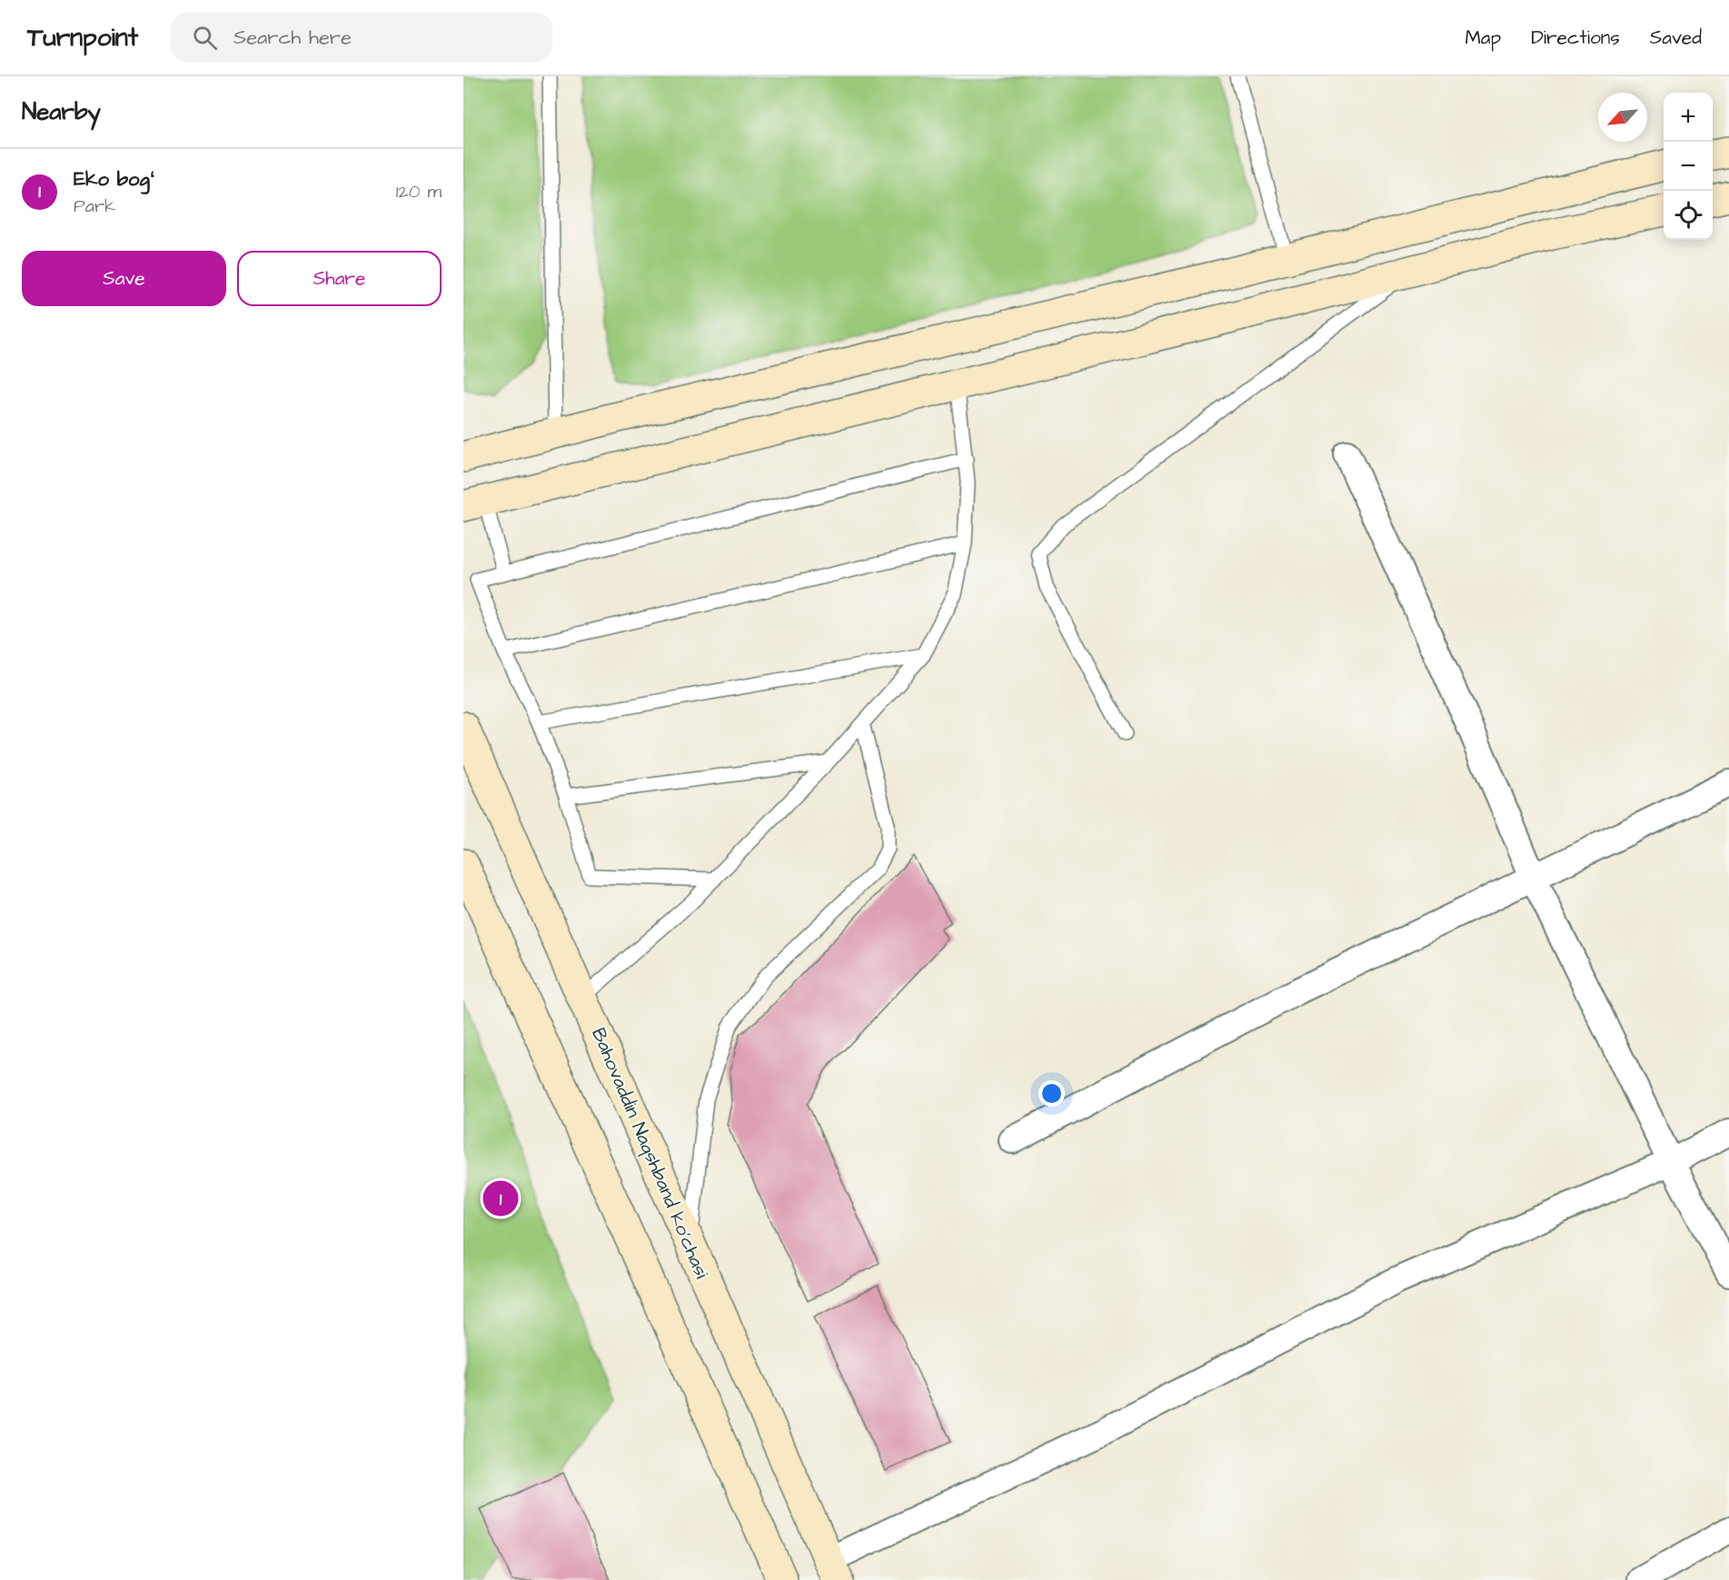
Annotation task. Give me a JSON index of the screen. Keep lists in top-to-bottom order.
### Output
{
  "streets": {
    "main road": ["Bahovaddin Naqshband ko'chasi"]
  },
  "north": "bottom left",
  "page": {
    "header": "Turnpoint",
    "search": "Search here",
    "nav": ["Map", "Directions", "Saved"],
    "heading": "Nearby",
    "map_buttons": ["+", "−"],
    "list": [
      {
        "mark": "1",
        "name": "Eko bogʻ",
        "note": "Park",
        "value": "120 m"
      }
    ],
    "buttons": ["Save", "Share"],
    "pins": "1"
  }
}
